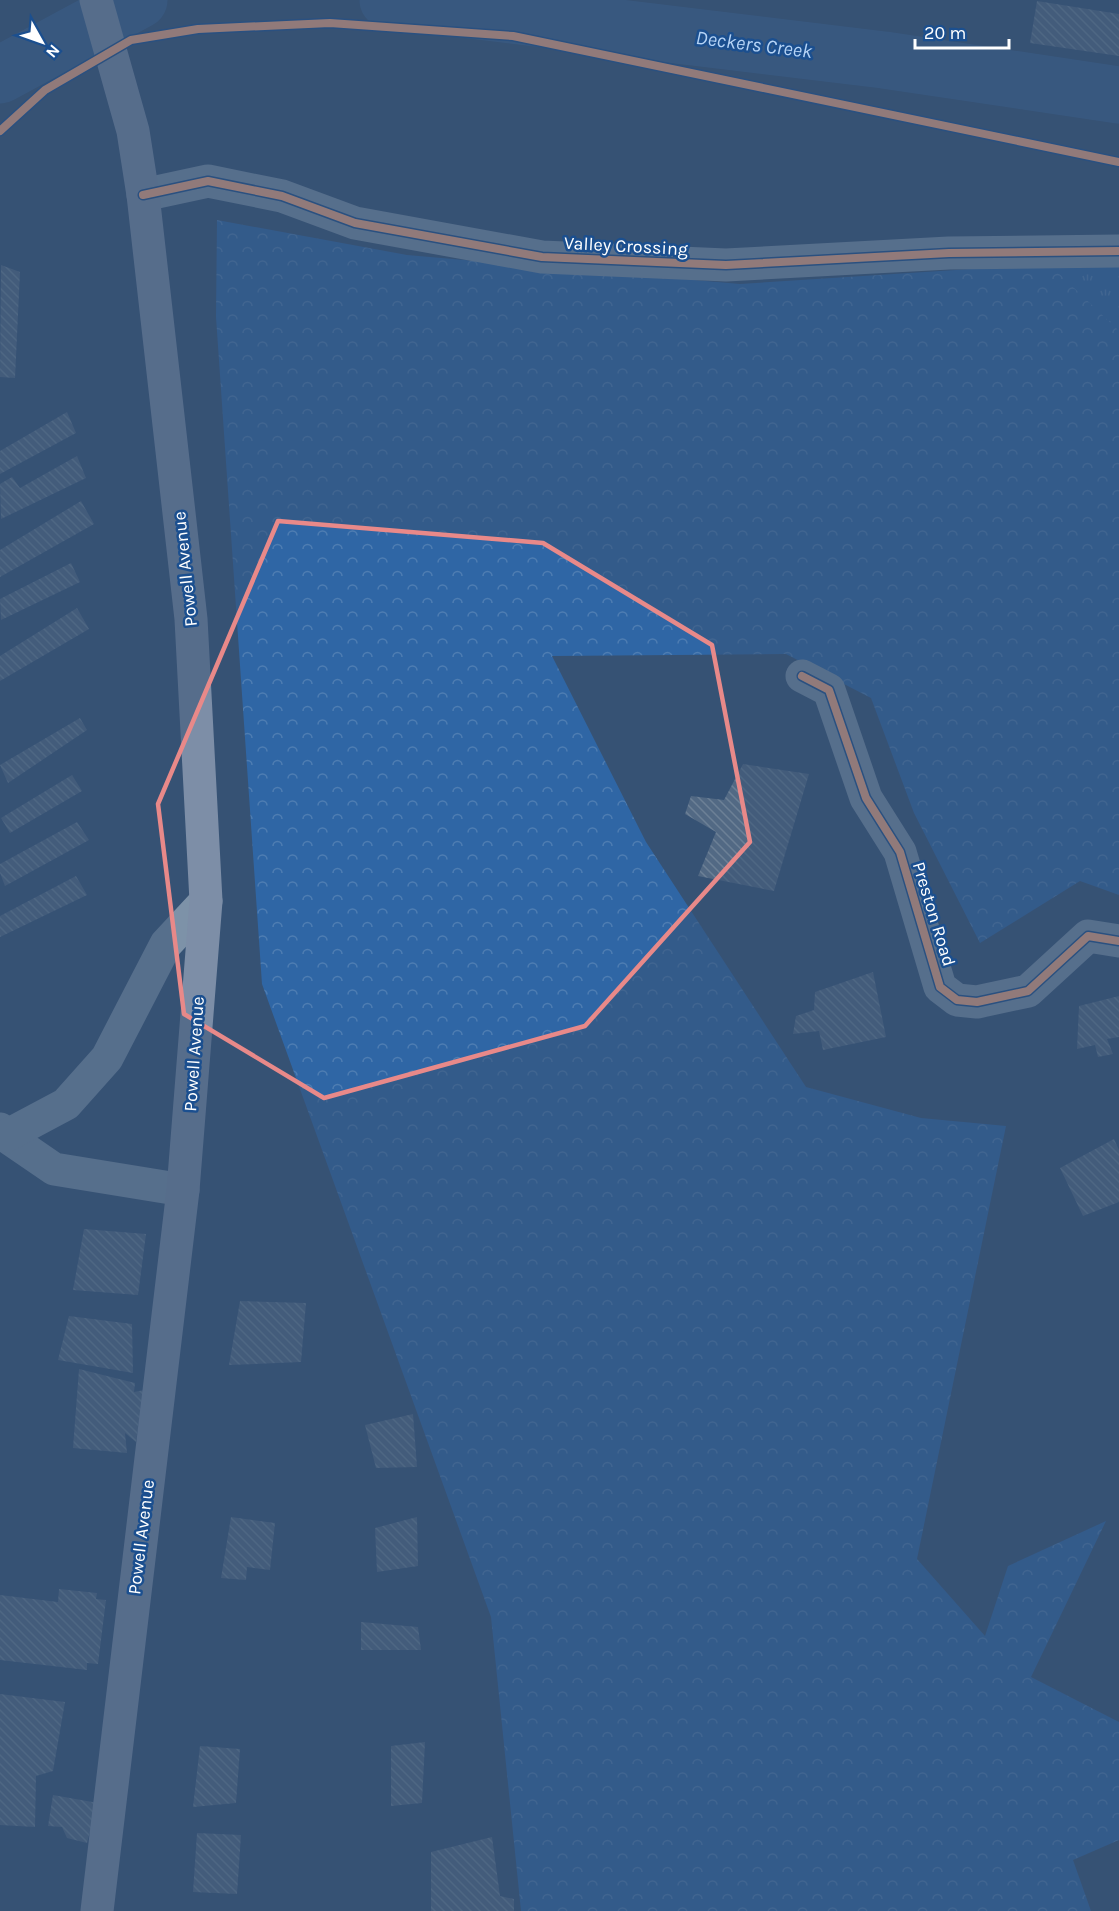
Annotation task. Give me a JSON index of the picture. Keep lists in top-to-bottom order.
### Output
{
  "streets": {
    "main road": ["Powell Avenue"],
    "street": ["Valley Crossing", "Preston Road"]
  },
  "crossings": [
    ["Valley Crossing", "Powell Avenue"]
  ],
  "water": ["Deckers Creek"],
  "scale_bar": "20 m",
  "north": "bottom right"
}
